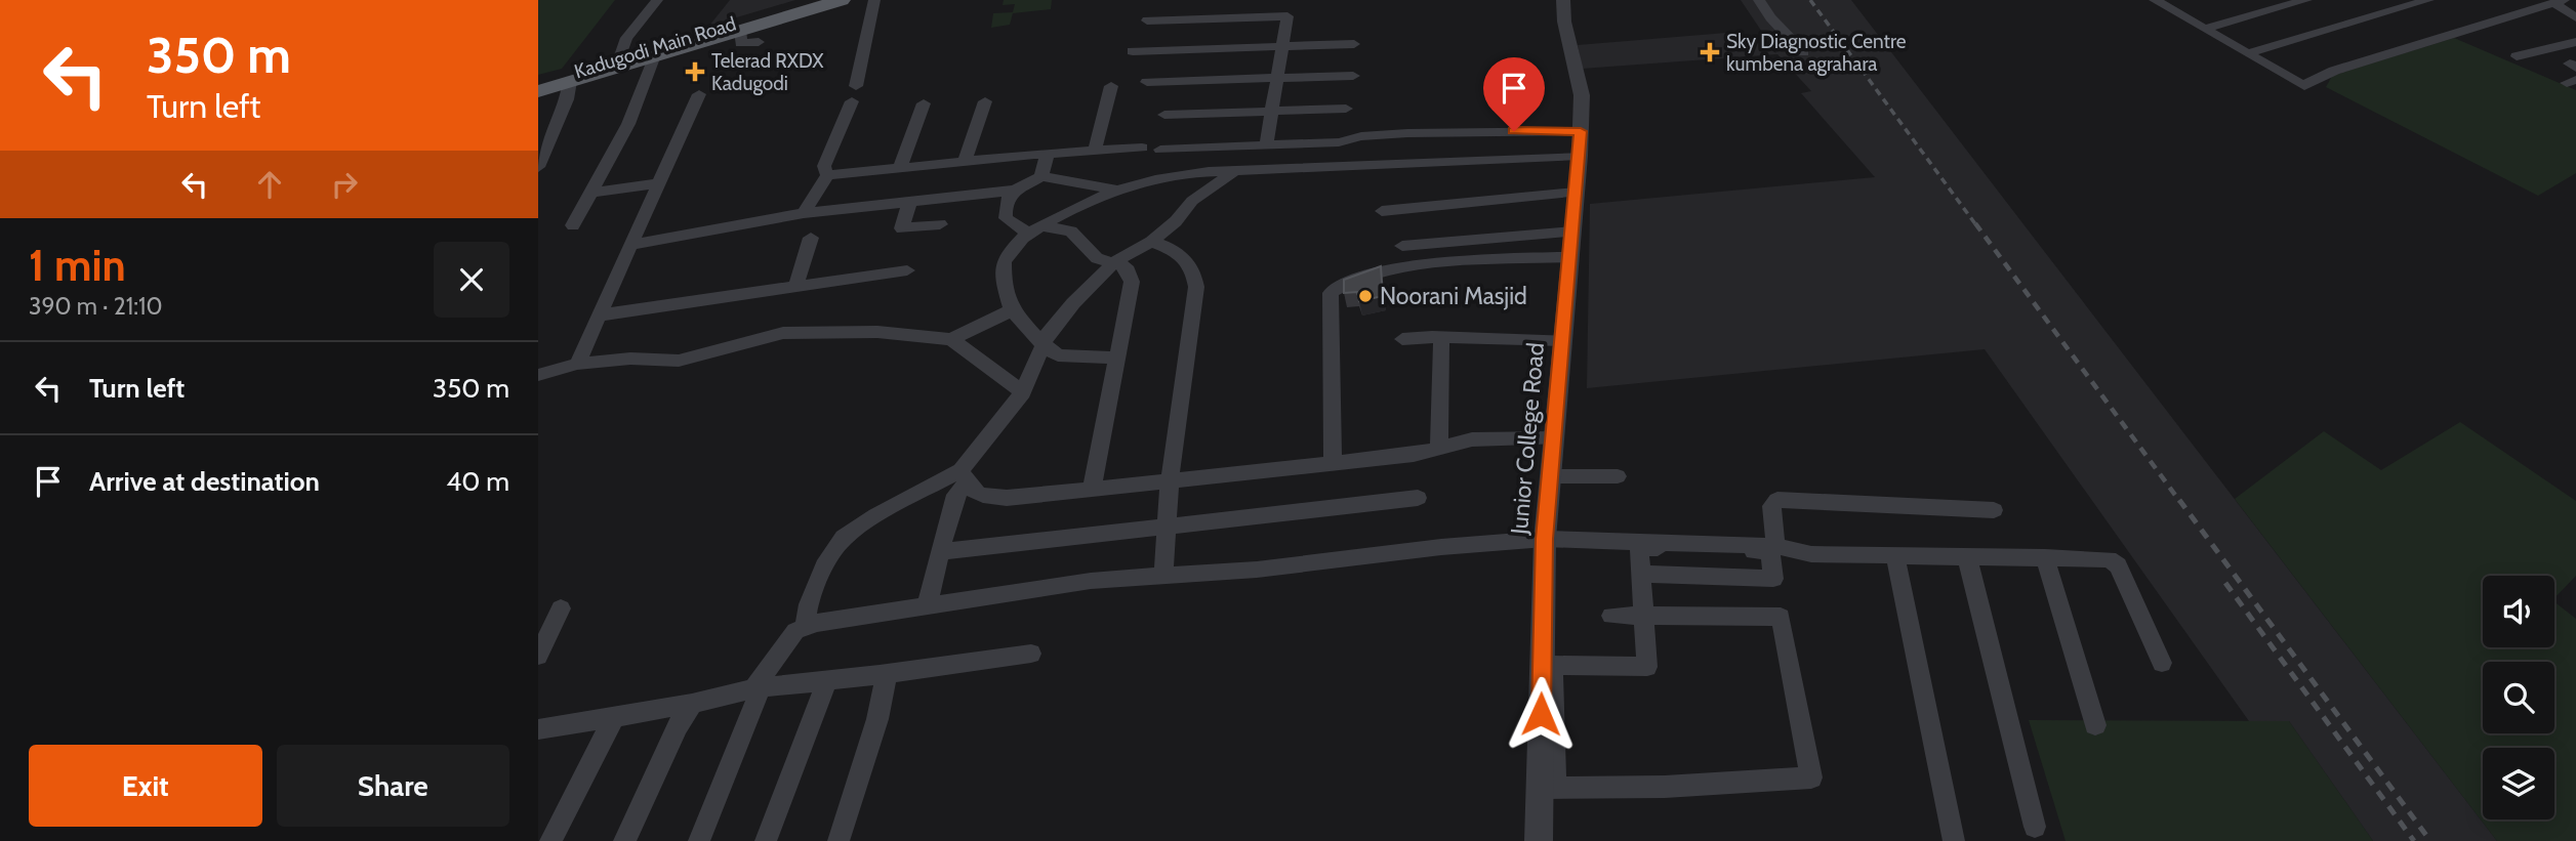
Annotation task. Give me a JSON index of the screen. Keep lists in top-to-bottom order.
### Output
{
  "streets": {
    "main road": ["Kadugodi Main Road"],
    "street": ["Junior College Road"]
  },
  "places": {
    "health": ["Sky Diagnostic Centre kumbena agrahara", "Telerad RXDX Kadugodi"],
    "other": ["Noorani Masjid"]
  },
  "page": {
    "turn": ["350 m", "Turn left"],
    "heading": ["1 min", "390 m · 21:10"],
    "list": [
      {
        "name": "Turn left",
        "value": "350 m"
      },
      {
        "name": "Arrive at destination",
        "value": "40 m"
      }
    ],
    "buttons": ["Exit", "Share"]
  }
}
